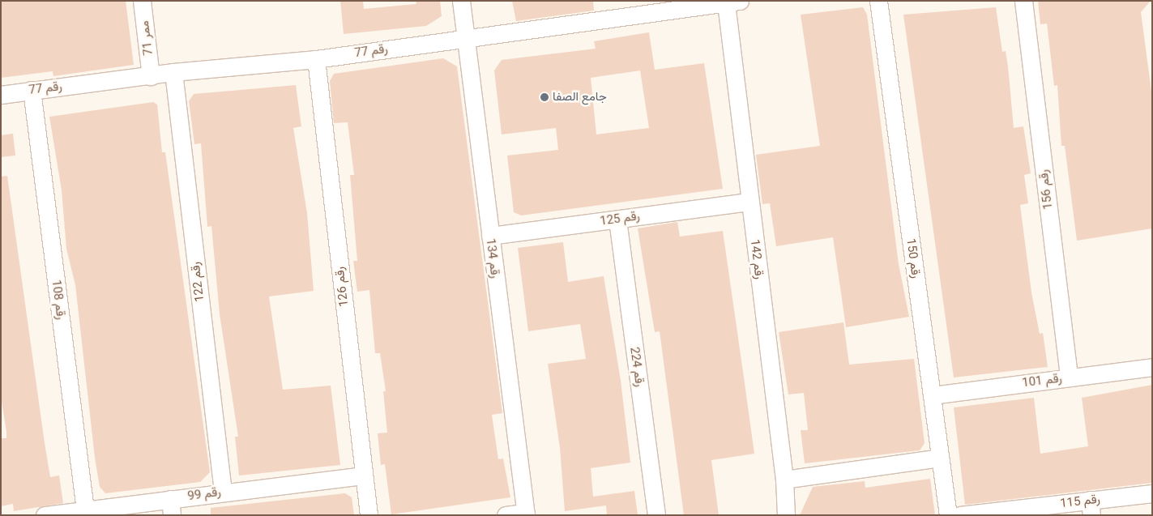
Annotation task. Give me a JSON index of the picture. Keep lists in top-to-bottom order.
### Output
{
  "streets": {
    "street": [
      "ممر 71",
      "رقم 77",
      "رقم 156",
      "رقم 125",
      "رقم 134",
      "رقم 150",
      "رقم 142",
      "رقم 122",
      "رقم 126",
      "رقم 108",
      "رقم 224",
      "رقم 101",
      "رقم 99",
      "رقم 115"
    ]
  },
  "crossings": [
    ["ممر 71", "رقم 77"],
    ["رقم 77", "رقم 134"],
    ["رقم 77", "رقم 142"],
    ["رقم 77", "رقم 122"],
    ["رقم 77", "رقم 126"],
    ["رقم 77", "رقم 108"],
    ["رقم 156", "رقم 101"],
    ["رقم 125", "رقم 134"],
    ["رقم 125", "رقم 142"],
    ["رقم 125", "رقم 224"],
    ["رقم 150", "رقم 101"],
    ["رقم 122", "رقم 99"],
    ["رقم 126", "رقم 99"],
    ["رقم 108", "رقم 99"]
  ],
  "places": ["جامع الصفا"]
}
